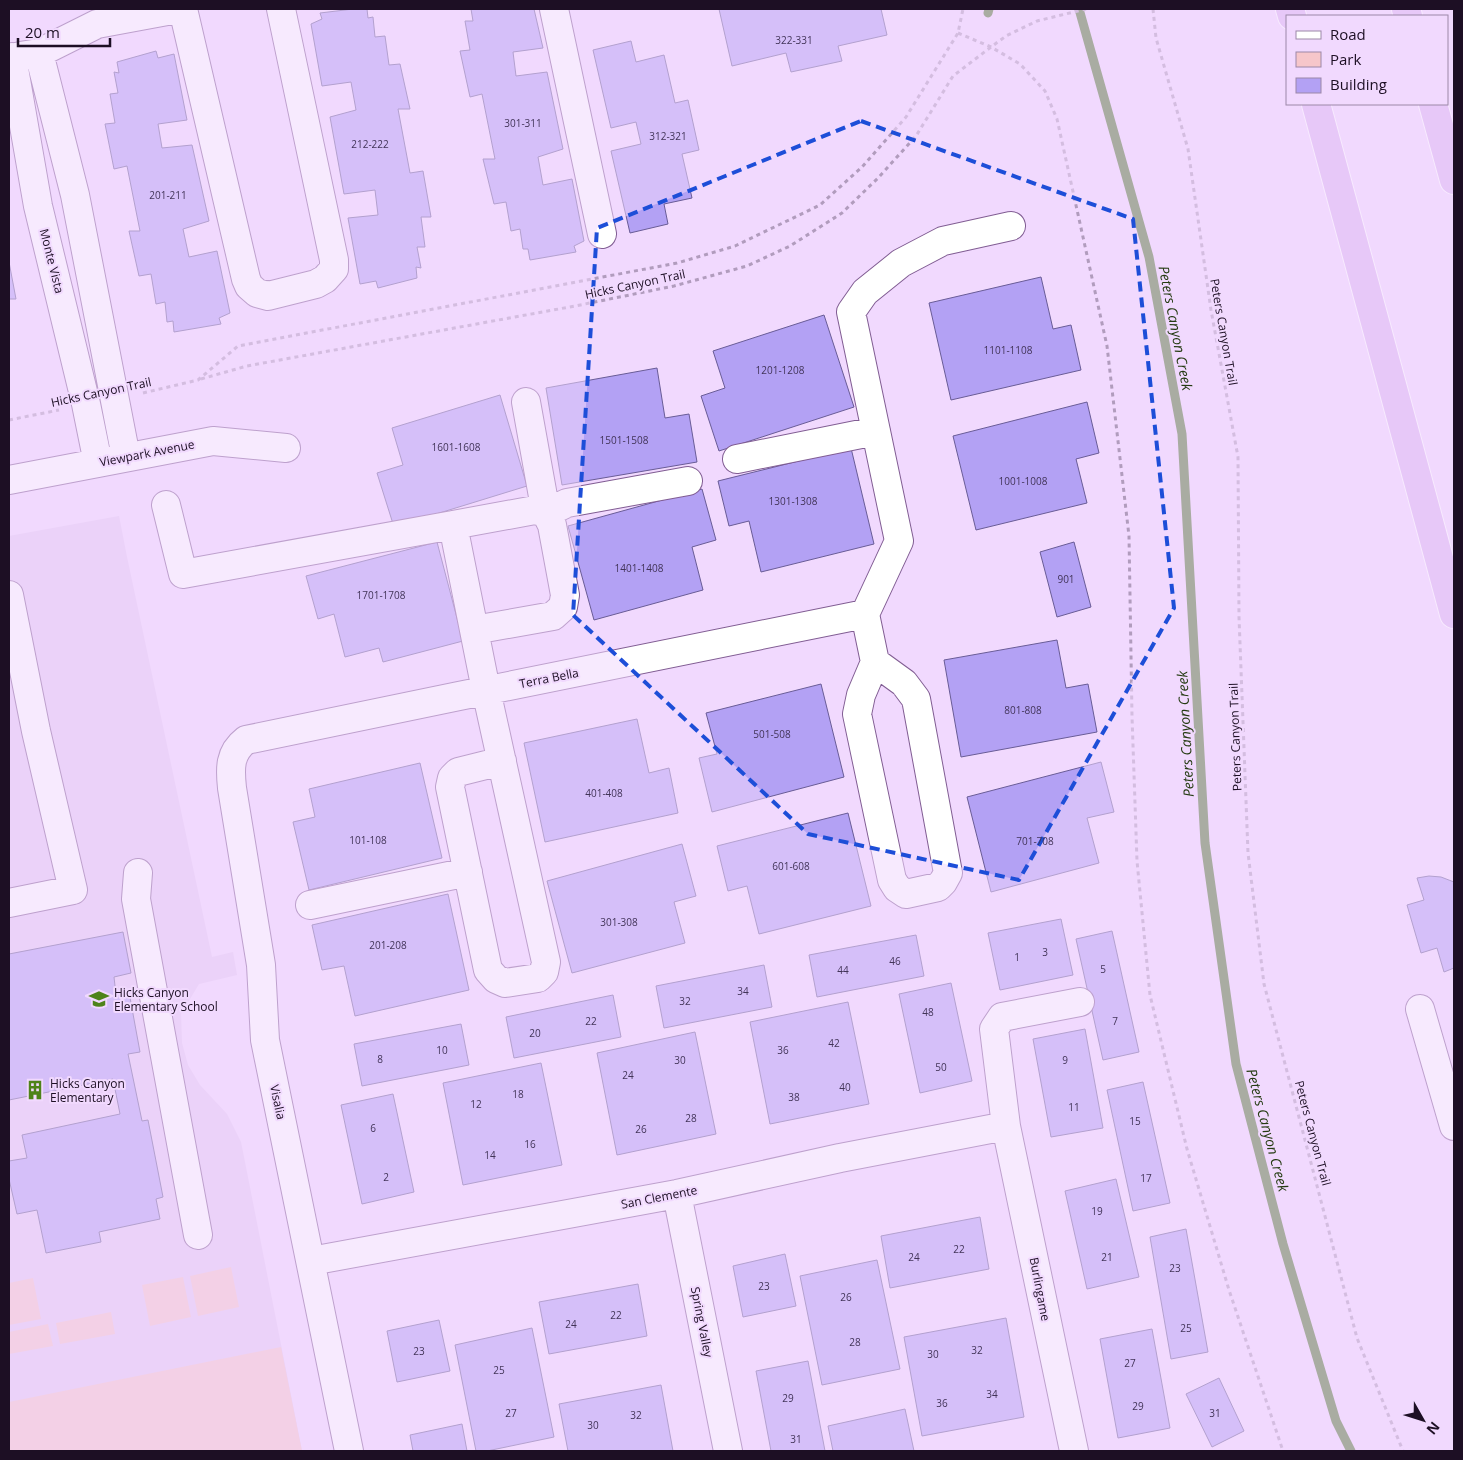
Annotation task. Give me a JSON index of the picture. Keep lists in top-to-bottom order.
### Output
{
  "streets": {
    "street": [
      "Monte Vista",
      "Viewpark Avenue",
      "Terra Bella",
      "Visalia",
      "San Clemente",
      "Burlingame",
      "Spring Valley"
    ],
    "path": ["Hicks Canyon Trail", "Peters Canyon Trail"]
  },
  "crossings": [
    ["Monte Vista", "Hicks Canyon Trail"],
    ["Monte Vista", "Viewpark Avenue"],
    ["Terra Bella", "Visalia"],
    ["Visalia", "San Clemente"],
    ["San Clemente", "Burlingame"],
    ["San Clemente", "Spring Valley"]
  ],
  "water": ["Peters Canyon Creek"],
  "places": {
    "school or university": ["Hicks Canyon Elementary School"],
    "building": ["Hicks Canyon Elementary"]
  },
  "house_numbers": [
    "322-331",
    "301-311",
    "312-321",
    "212-222",
    "201-211",
    "1101-1108",
    "1201-1208",
    "1501-1508",
    "1601-1608",
    "1001-1008",
    "1301-1308",
    "1401-1408",
    "901",
    "1701-1708",
    "801-808",
    "501-508",
    "401-408",
    "101-108",
    "701-708",
    "601-608",
    "301-308",
    "201-208",
    "3",
    "1",
    "46",
    "5",
    "44",
    "34",
    "32",
    "48",
    "22",
    "7",
    "20",
    "42",
    "10",
    "36",
    "8",
    "30",
    "9",
    "50",
    "24",
    "40",
    "18",
    "38",
    "12",
    "11",
    "28",
    "15",
    "6",
    "26",
    "16",
    "14",
    "2",
    "17",
    "19",
    "22",
    "24",
    "21",
    "23",
    "23",
    "26",
    "22",
    "24",
    "25",
    "28",
    "32",
    "23",
    "30",
    "27",
    "25",
    "34",
    "29",
    "36",
    "29",
    "27",
    "31",
    "32",
    "30",
    "31"
  ],
  "legend": ["Road", "Park", "Building"],
  "scale_bar": "20 m",
  "north": "bottom right"
}
